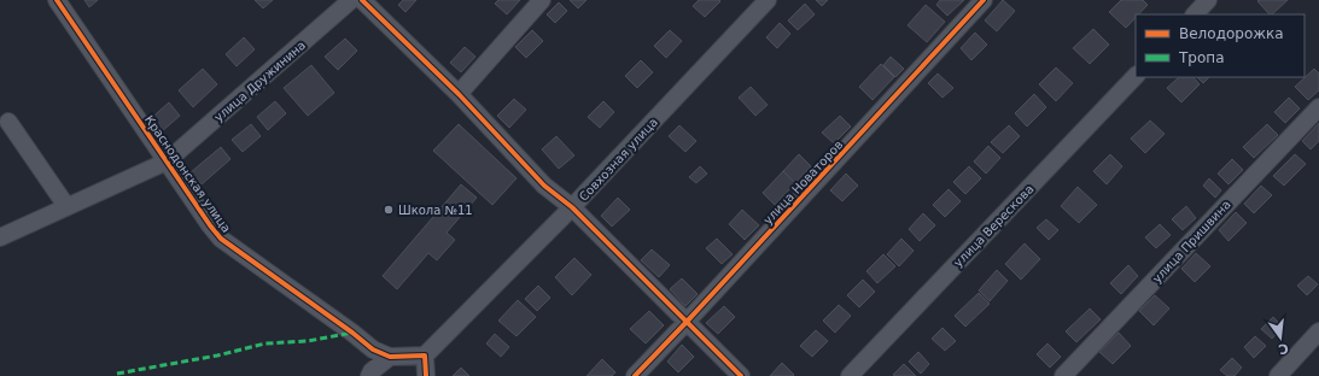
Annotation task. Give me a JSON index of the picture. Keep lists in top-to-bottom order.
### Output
{
  "streets": {
    "street": [
      "улица Дружинина",
      "Совхозная улица",
      "Краснодонская улица",
      "улица Новаторов",
      "улица Верескова",
      "улица Пришвина"
    ]
  },
  "crossings": [
    ["улица Дружинина", "Краснодонская улица"],
    ["Совхозная улица", "Краснодонская улица"]
  ],
  "places": ["Школа №11"],
  "legend": ["Велодорожка", "Тропа"],
  "north": "bottom"
}
